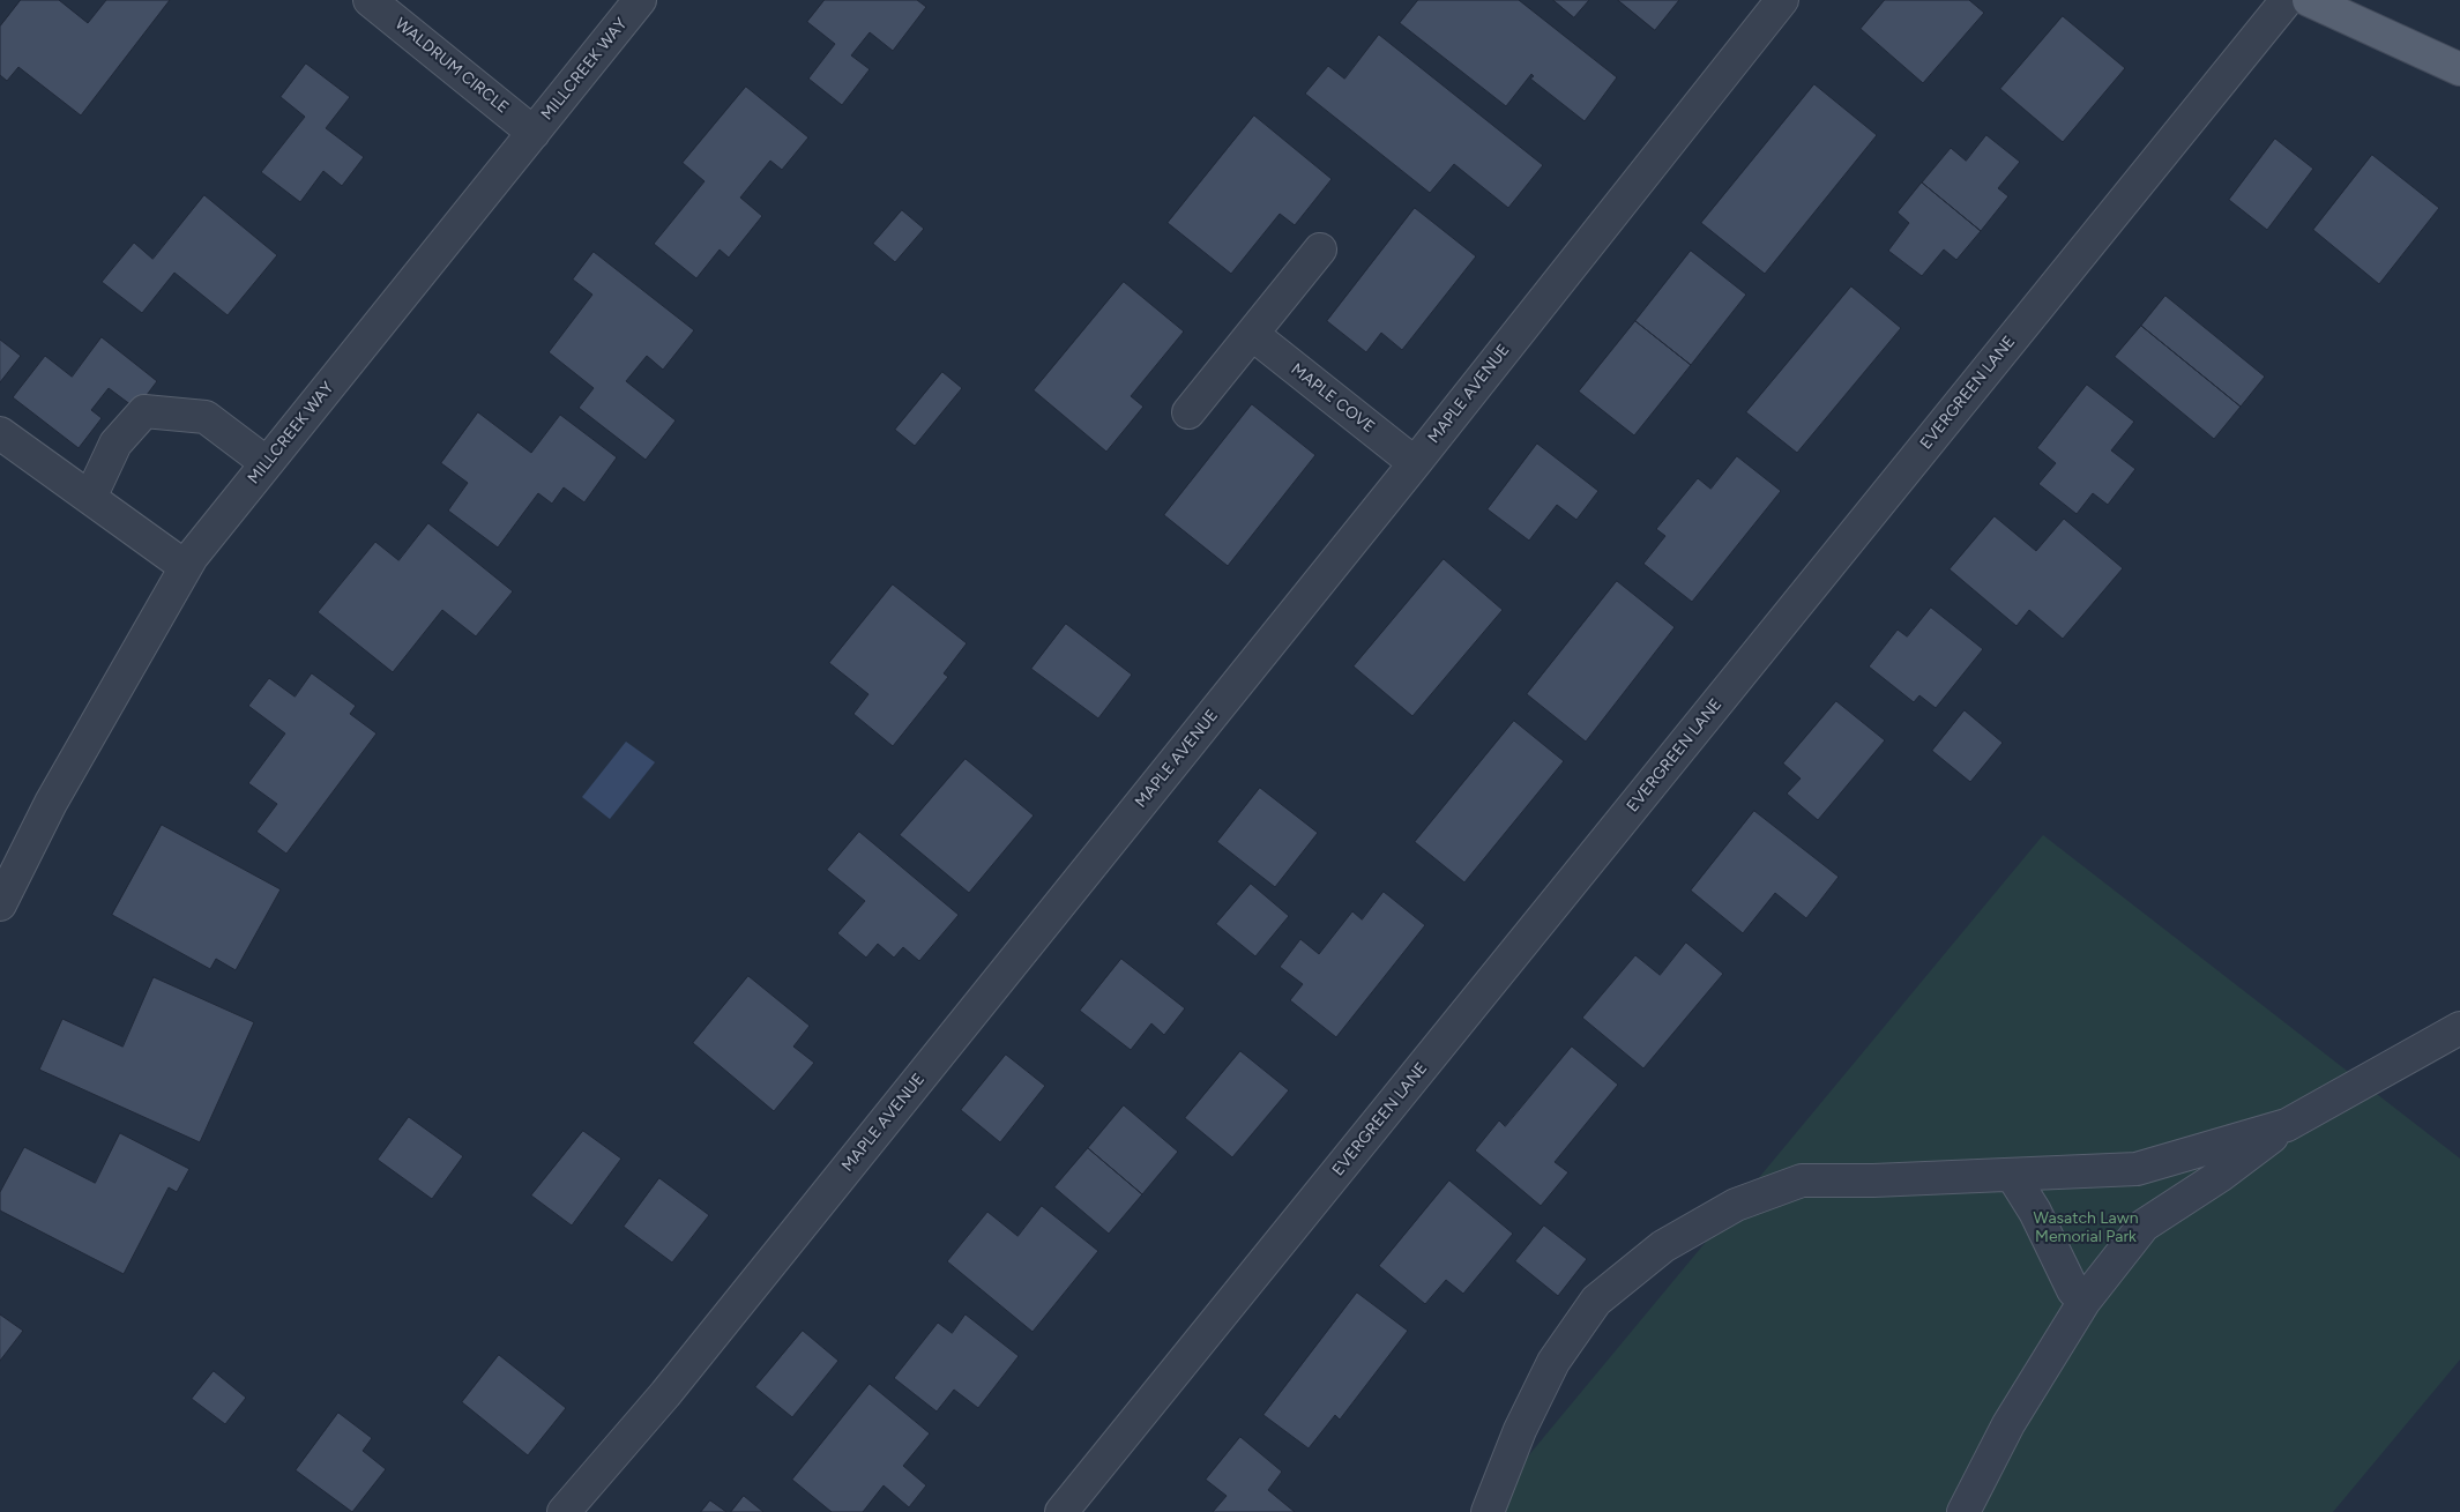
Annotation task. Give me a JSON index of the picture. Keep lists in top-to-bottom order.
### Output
{
  "streets": {
    "street": [
      "WALDRUM CIRCLE",
      "MILLCREEK WAY",
      "EVERGREEN LANE",
      "MAPLE AVENUE",
      "MAPLE COVE"
    ]
  },
  "crossings": [
    ["WALDRUM CIRCLE", "MILLCREEK WAY"],
    ["MAPLE AVENUE", "MAPLE COVE"]
  ],
  "parks": ["Wasatch Lawn Memorial Park"]
}
